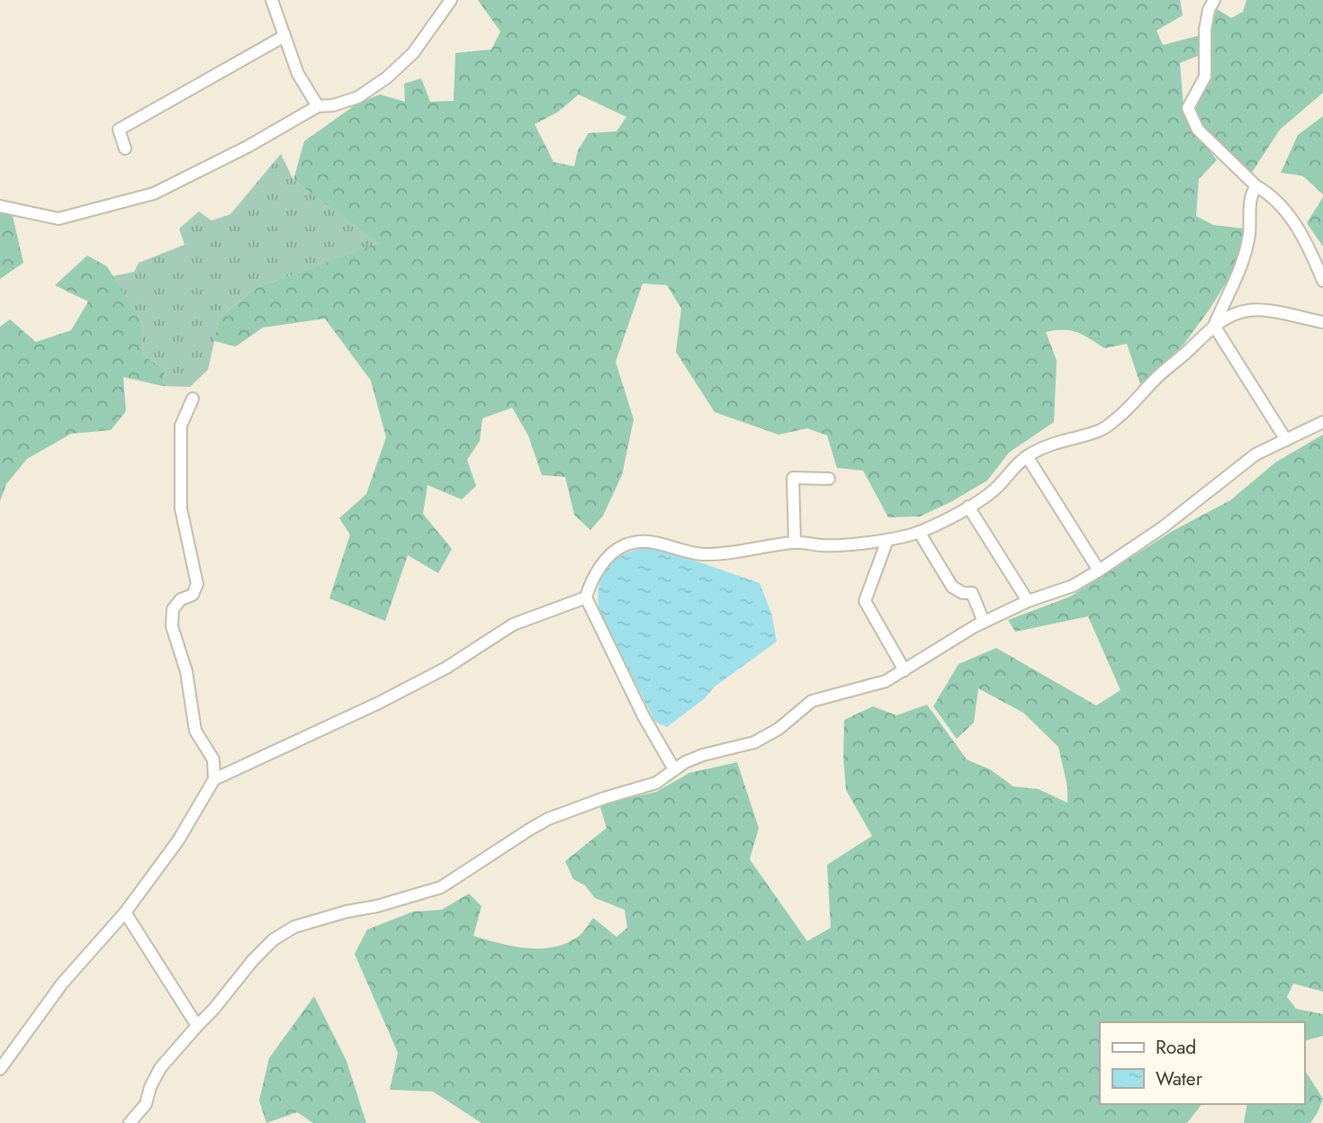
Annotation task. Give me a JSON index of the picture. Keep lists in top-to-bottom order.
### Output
{
  "legend": ["Road", "Water"]
}
